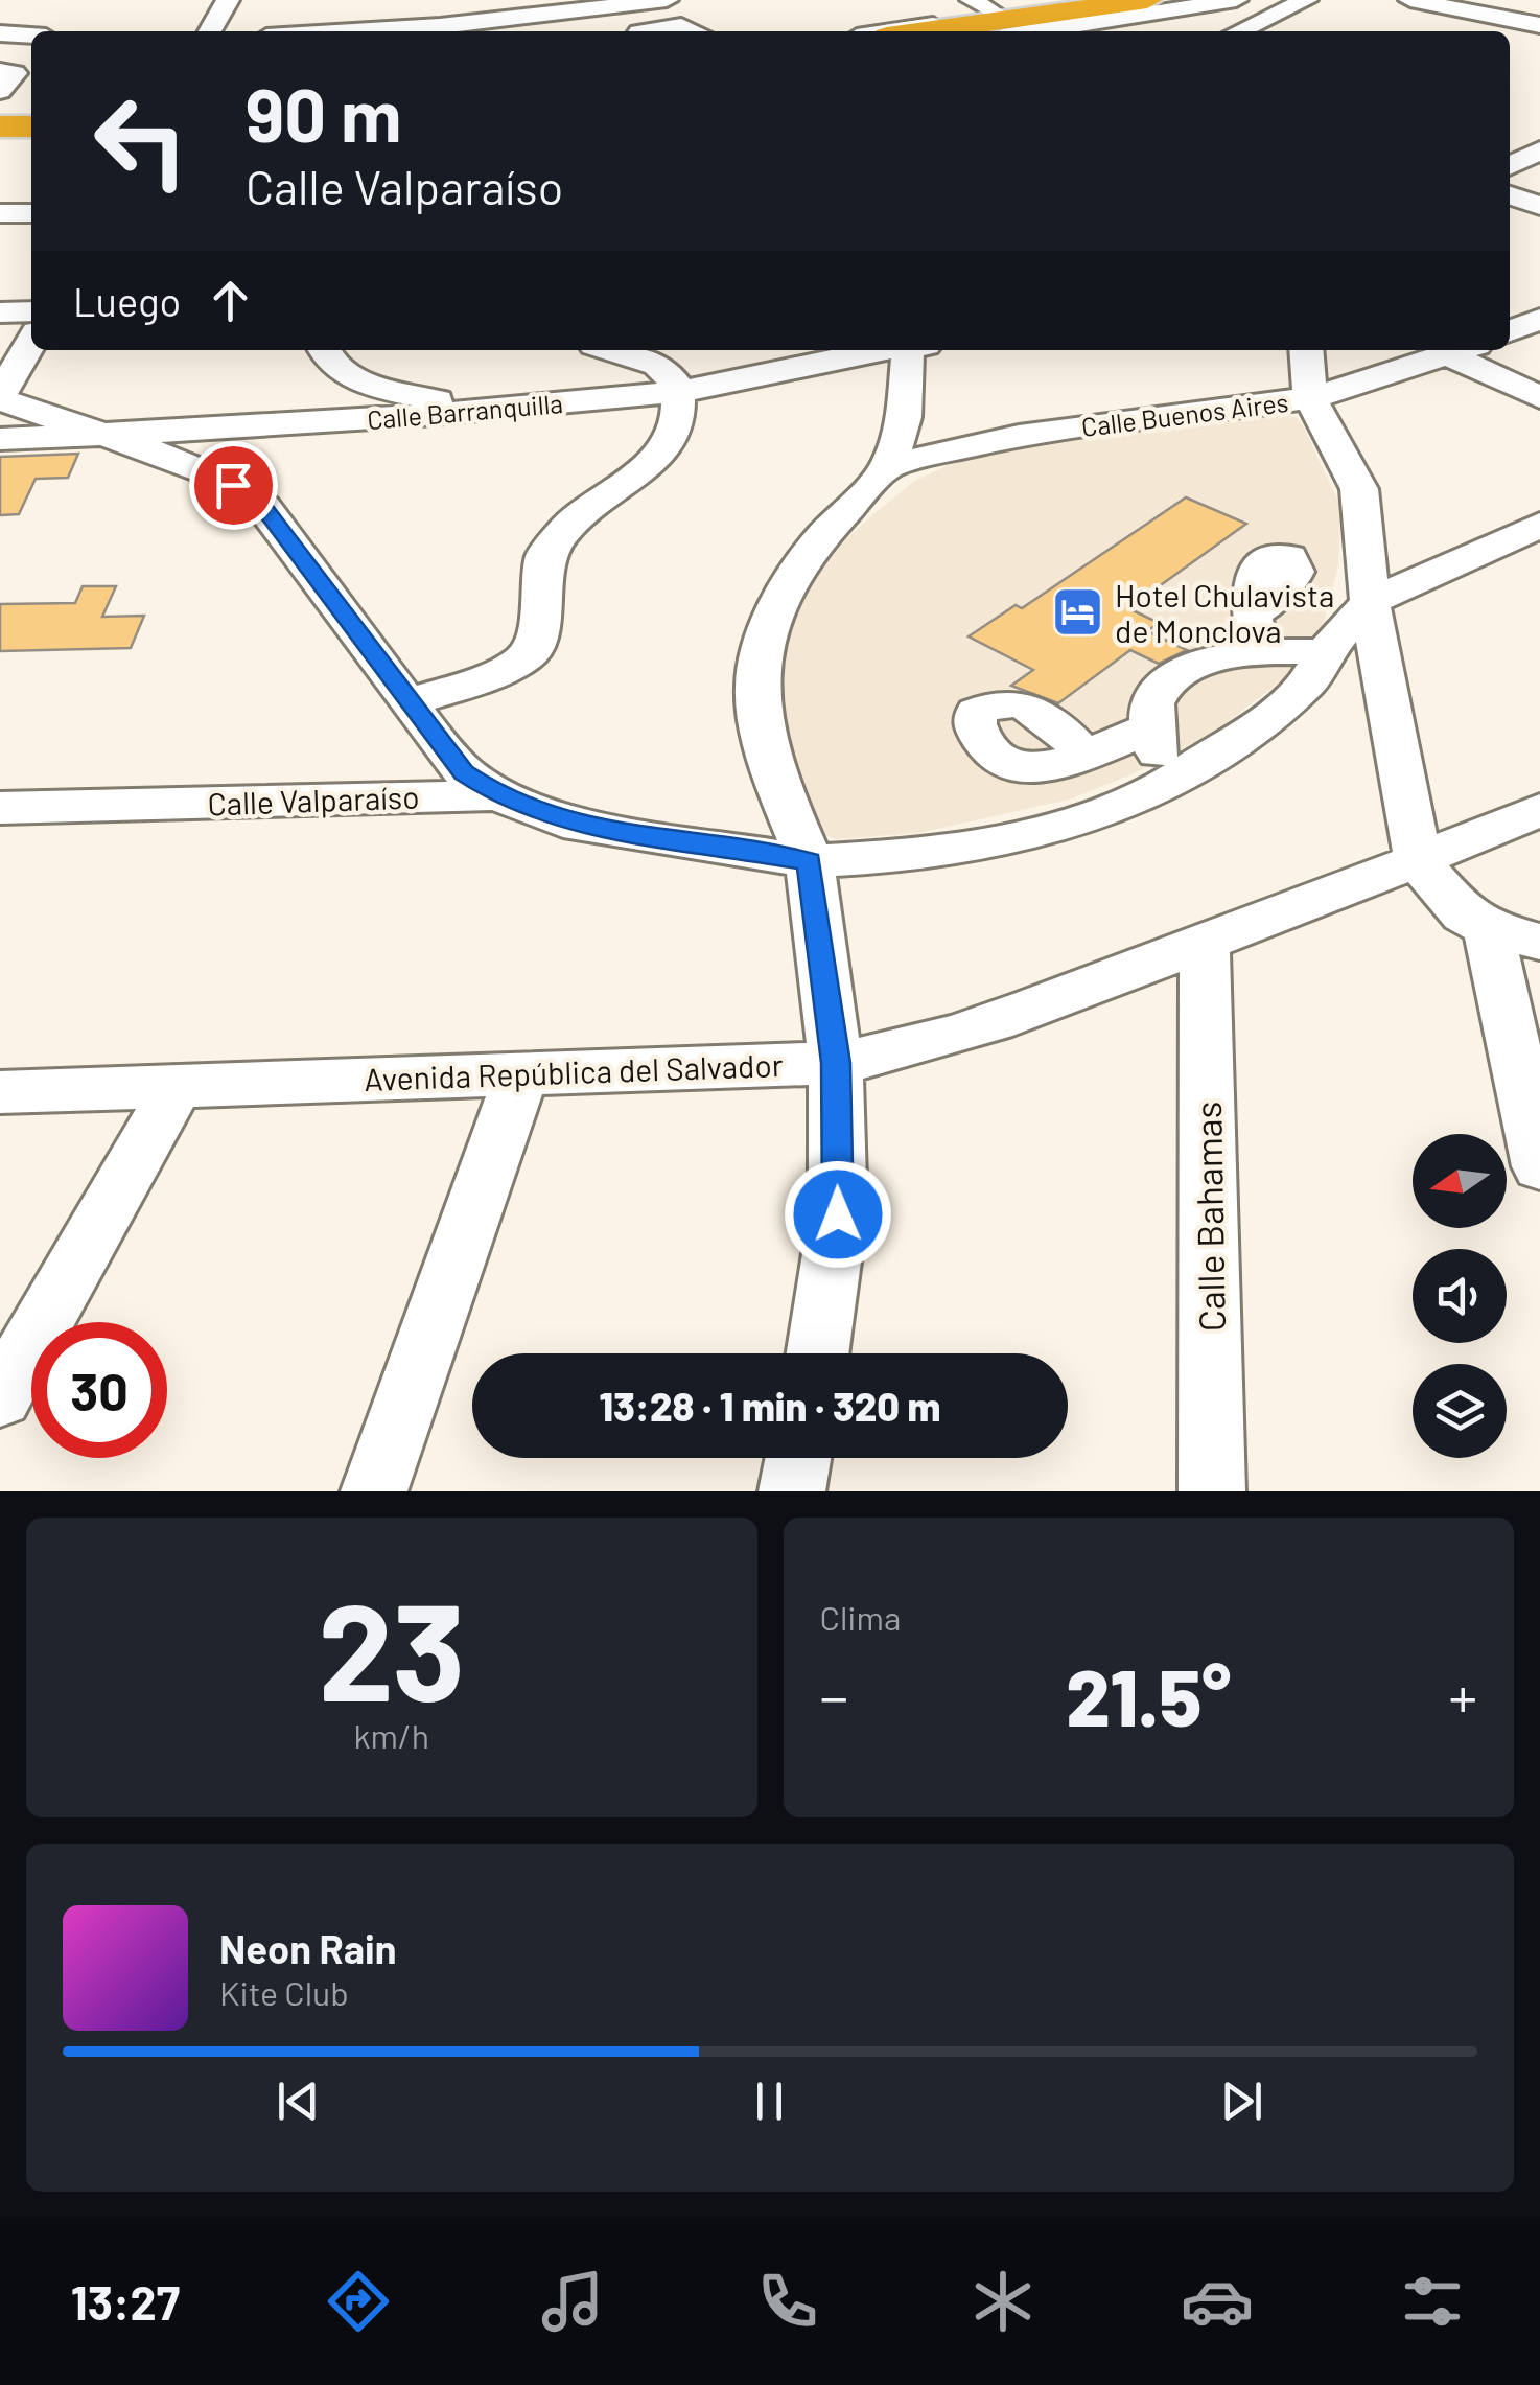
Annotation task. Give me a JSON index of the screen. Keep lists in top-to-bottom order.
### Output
{
  "streets": {
    "street": [
      "Calle Barranquilla",
      "Calle Buenos Aires",
      "Calle Valparaíso",
      "Avenida República del Salvador",
      "Calle Bahamas"
    ]
  },
  "crossings": [
    ["Avenida República del Salvador", "Calle Bahamas"]
  ],
  "places": {
    "hotel": ["Hotel Chulavista de Monclova"]
  },
  "north": "left",
  "page": {
    "turn": ["90 m", "Calle Valparaíso"],
    "then": "Luego",
    "limit": "30",
    "trip": "13:28 · 1 min · 320 m",
    "tile": [
      ["23", "km/h"],
      "Clima"
    ],
    "heat": ["−", "21.5°", "+"],
    "song": ["Neon Rain", "Kite Club"],
    "tabs": "13:27"
  }
}
